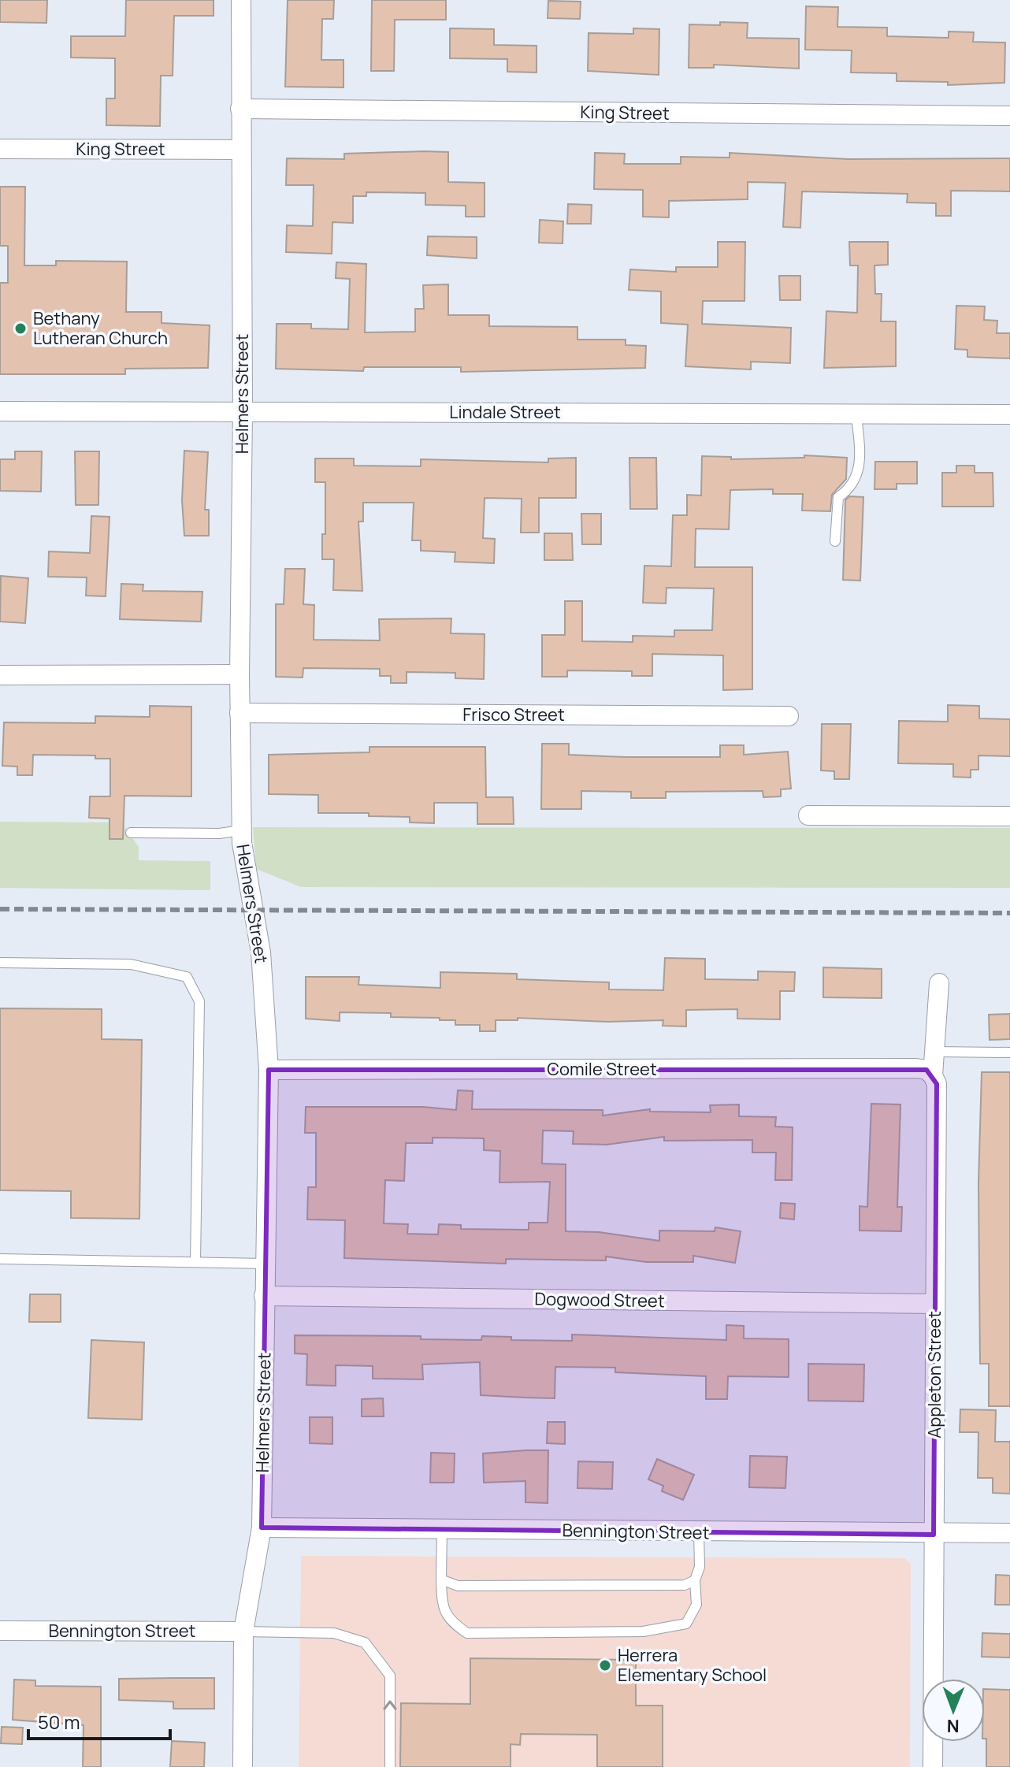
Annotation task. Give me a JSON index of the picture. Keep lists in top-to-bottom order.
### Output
{
  "streets": {
    "street": [
      "King Street",
      "Helmers Street",
      "Lindale Street",
      "Frisco Street",
      "Comile Street",
      "Dogwood Street",
      "Appleton Street",
      "Bennington Street"
    ]
  },
  "crossings": [
    ["King Street", "Helmers Street"],
    ["Helmers Street", "Lindale Street"],
    ["Helmers Street", "Frisco Street"],
    ["Helmers Street", "Comile Street"],
    ["Helmers Street", "Dogwood Street"],
    ["Helmers Street", "Bennington Street"],
    ["Comile Street", "Appleton Street"],
    ["Dogwood Street", "Appleton Street"],
    ["Appleton Street", "Bennington Street"]
  ],
  "places": ["Bethany Lutheran Church", "Herrera Elementary School"],
  "scale_bar": "50 m",
  "north": "bottom"
}
